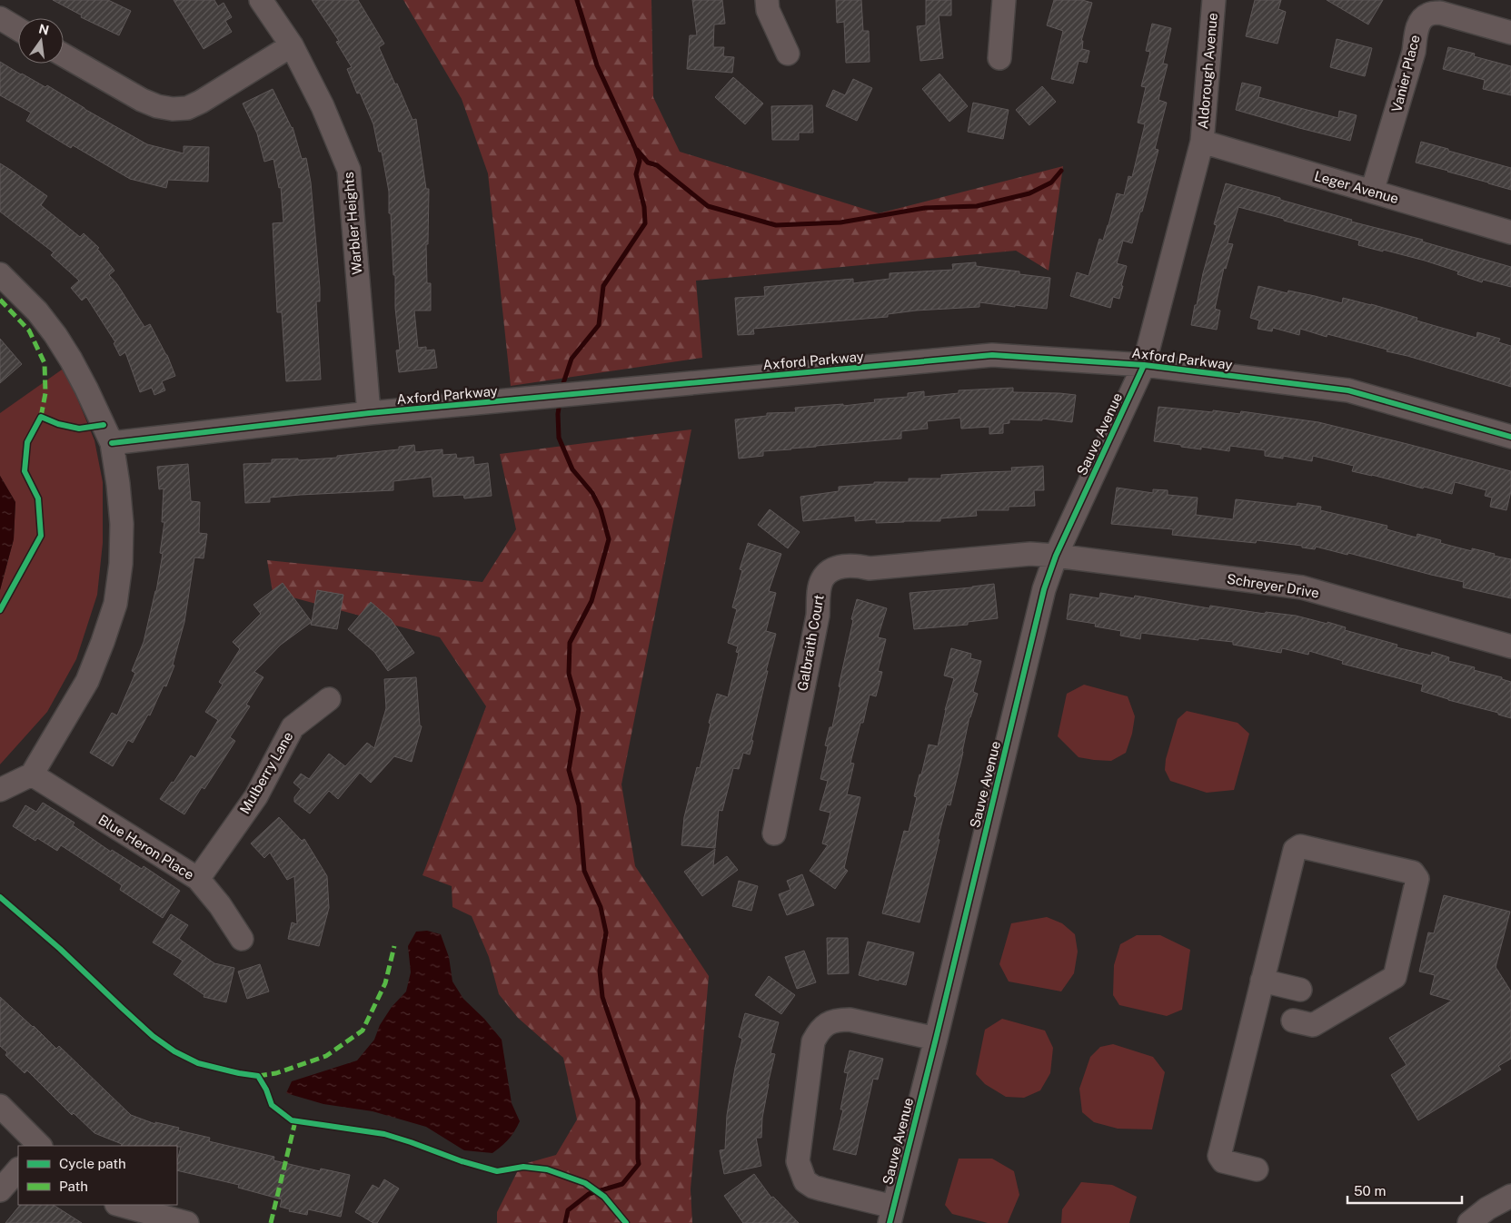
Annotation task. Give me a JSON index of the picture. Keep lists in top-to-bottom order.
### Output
{
  "streets": {
    "street": [
      "Aldorough Avenue",
      "Vanier Place",
      "Leger Avenue",
      "Warbler Heights",
      "Axford Parkway",
      "Sauve Avenue",
      "Schreyer Drive",
      "Galbraith Court",
      "Mulberry Lane",
      "Blue Heron Place"
    ]
  },
  "crossings": [
    ["Aldorough Avenue", "Leger Avenue"],
    ["Aldorough Avenue", "Sauve Avenue"],
    ["Vanier Place", "Leger Avenue"],
    ["Leger Avenue", "Sauve Avenue"],
    ["Warbler Heights", "Axford Parkway"],
    ["Axford Parkway", "Sauve Avenue"],
    ["Sauve Avenue", "Schreyer Drive"],
    ["Sauve Avenue", "Galbraith Court"],
    ["Schreyer Drive", "Galbraith Court"],
    ["Mulberry Lane", "Blue Heron Place"]
  ],
  "legend": ["Cycle path", "Path"],
  "scale_bar": "50 m",
  "north": "top"
}
